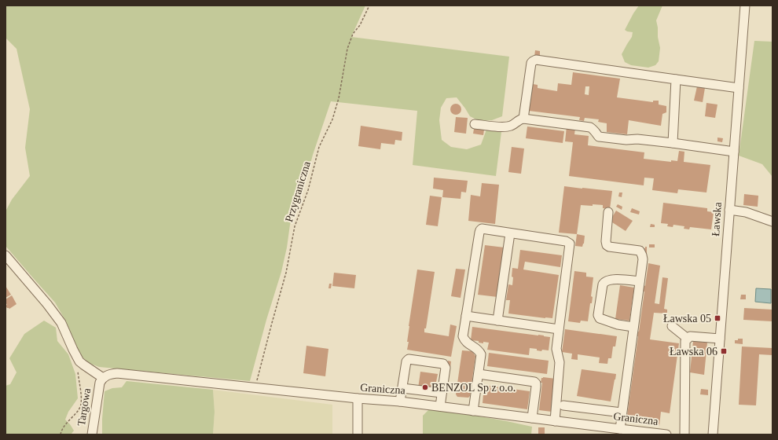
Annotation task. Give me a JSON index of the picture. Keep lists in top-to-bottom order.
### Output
{
  "streets": {
    "street": ["Ławska", "Graniczna", "Targowa"],
    "path": ["Przygraniczna"]
  },
  "crossings": [
    ["Przygraniczna", "Graniczna"],
    ["Graniczna", "Targowa"]
  ],
  "places": {
    "transit": ["Ławska 05", "Ławska 06"],
    "other": ["BENZOL Sp z o.o."]
  }
}
